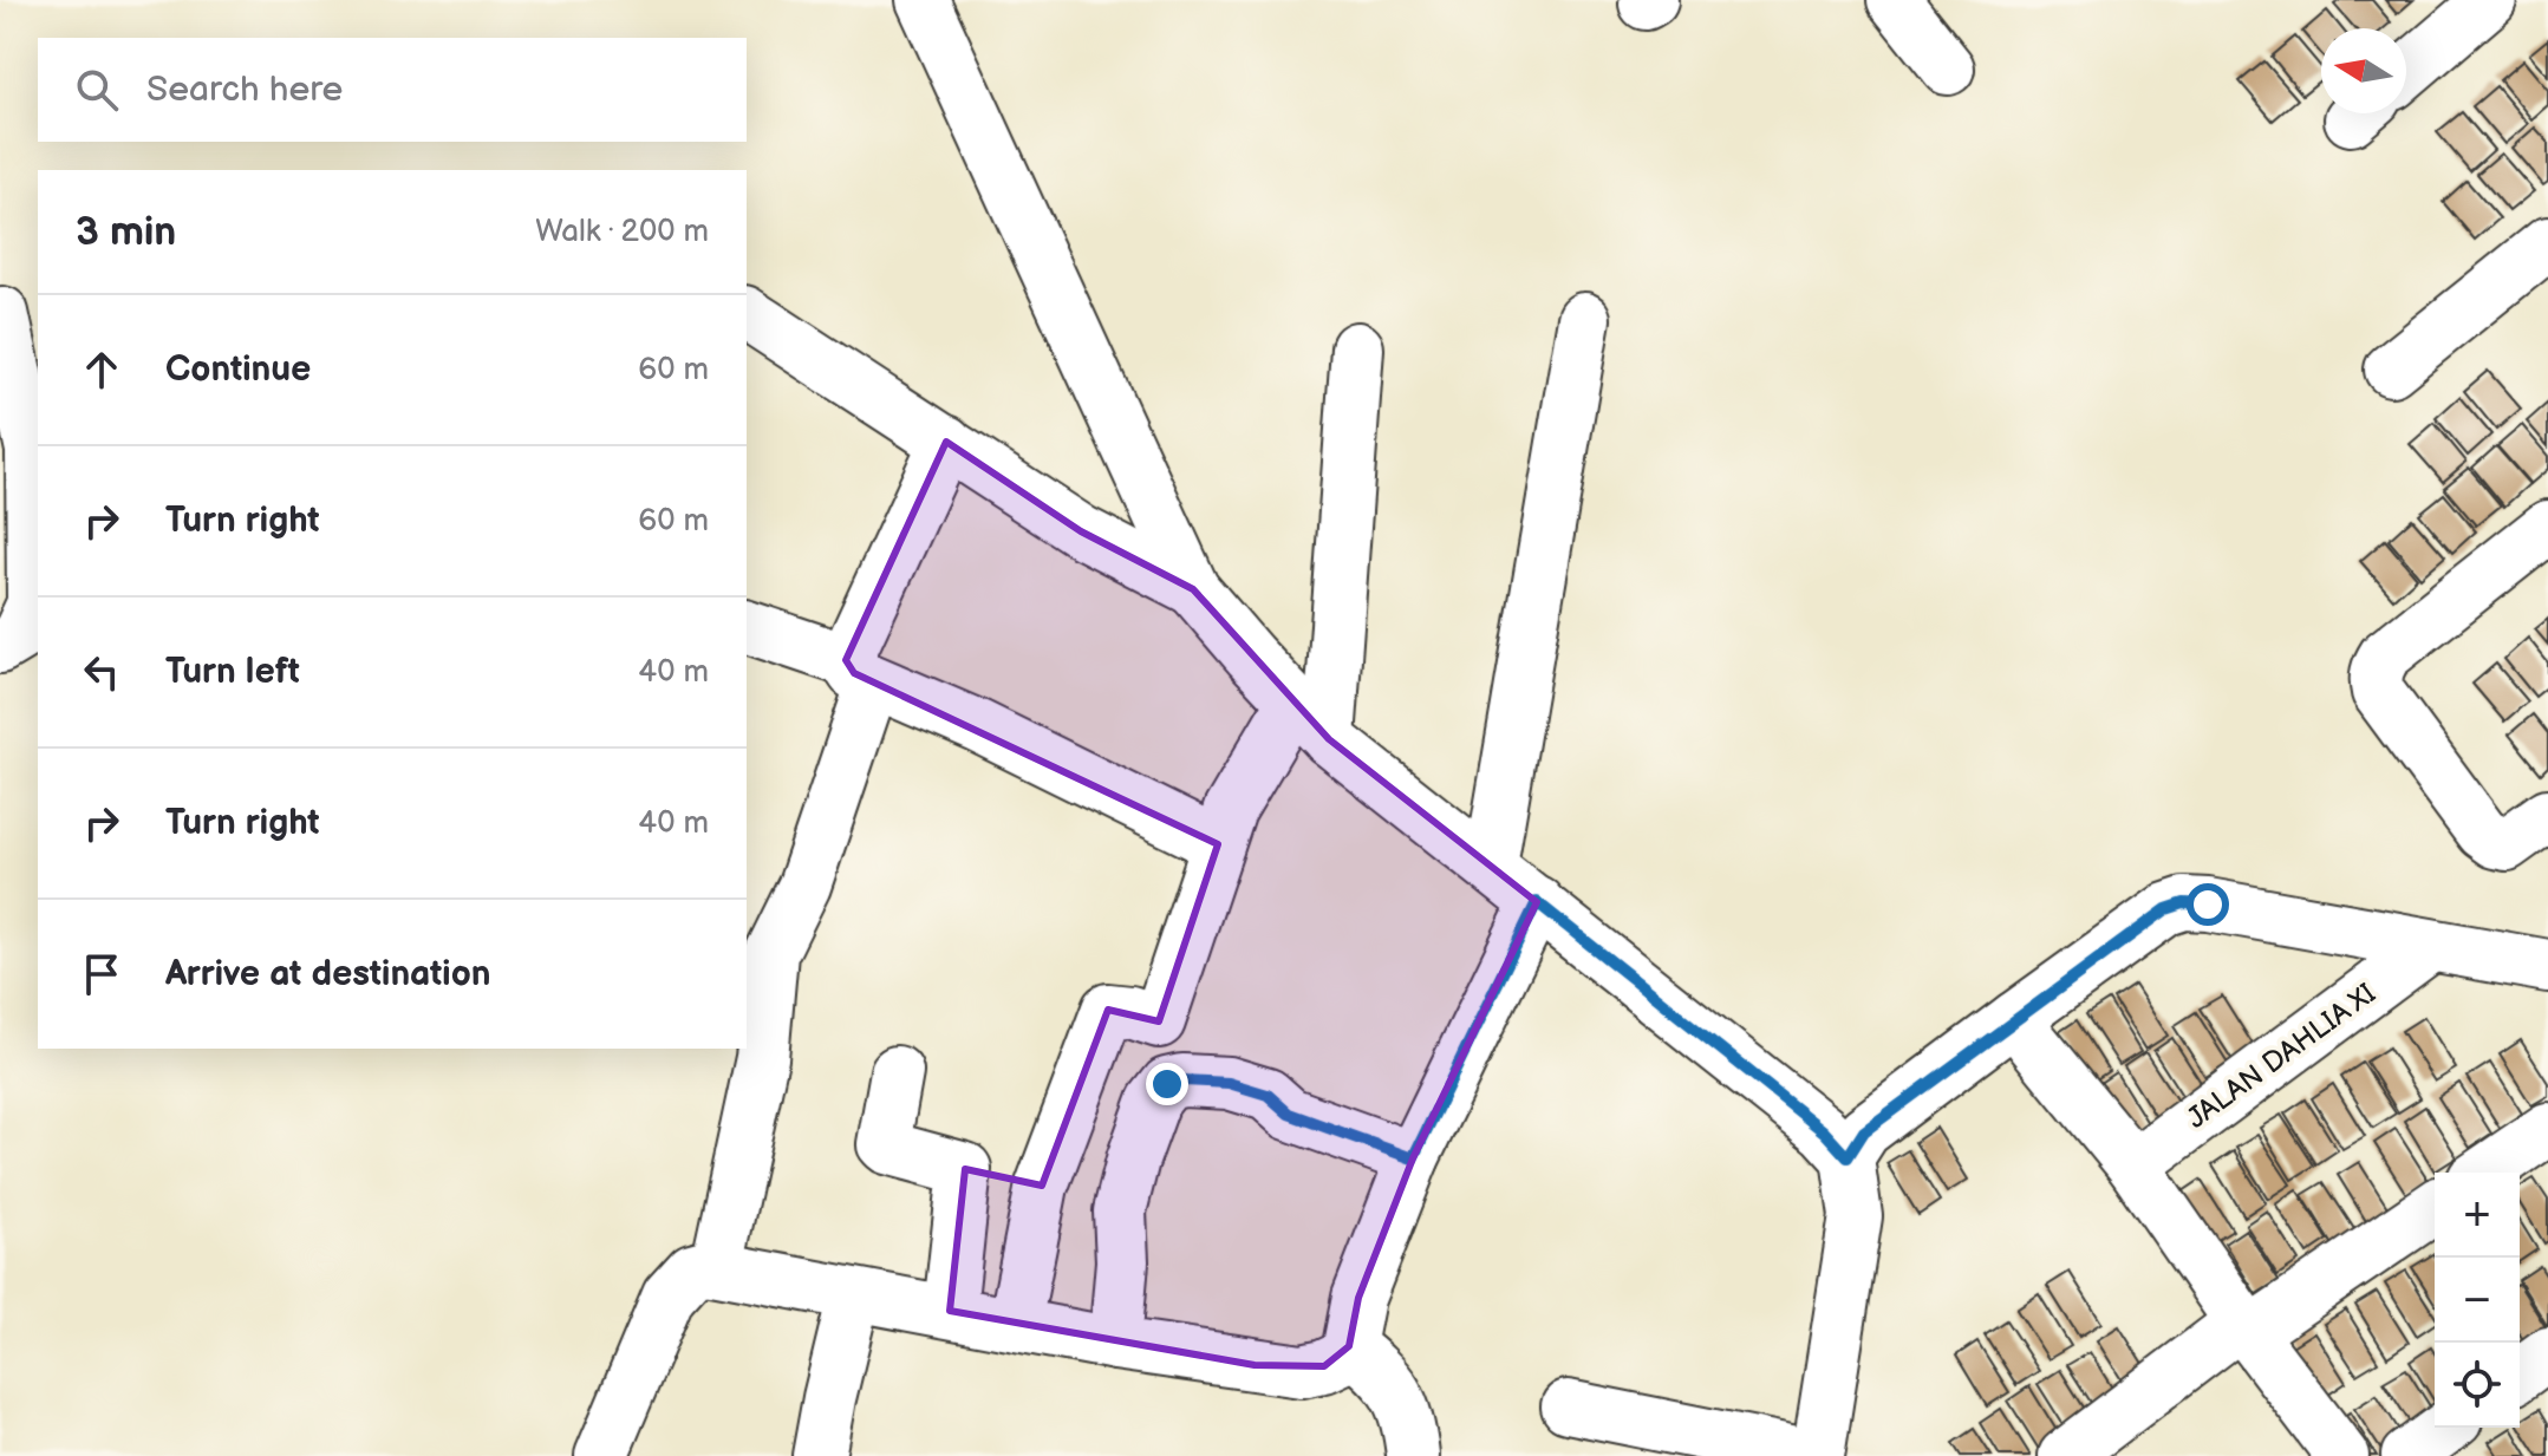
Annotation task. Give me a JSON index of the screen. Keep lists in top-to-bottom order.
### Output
{
  "streets": {
    "street": ["JALAN DAHLIA XI"]
  },
  "north": "left",
  "page": {
    "search": "Search here",
    "heading": ["3 min", "Walk · 200 m"],
    "list": [
      ["Continue", "60 m"],
      ["Turn right", "60 m"],
      ["Turn left", "40 m"],
      ["Turn right", "40 m"],
      "Arrive at destination"
    ],
    "map_buttons": ["+", "−"]
  }
}
